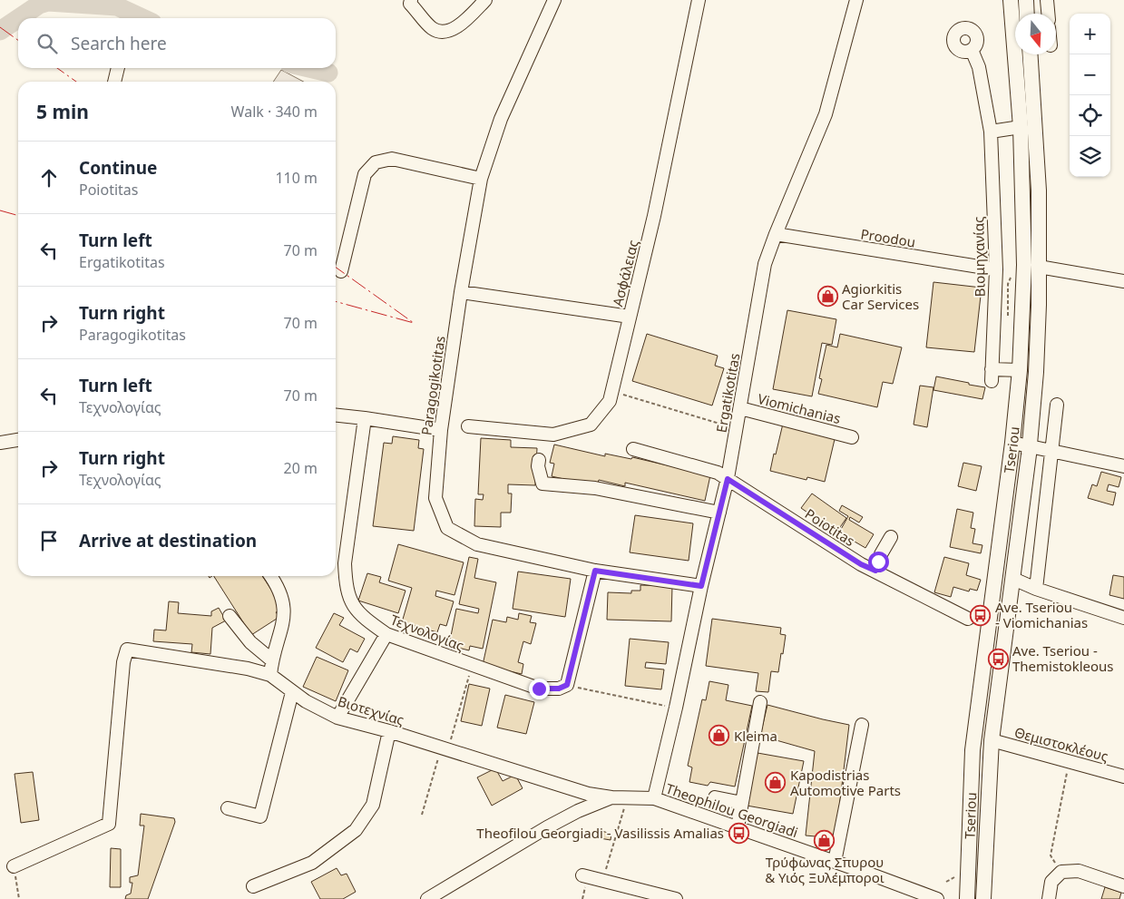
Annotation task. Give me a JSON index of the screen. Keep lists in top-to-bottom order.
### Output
{
  "streets": {
    "main road": ["Tseriou"],
    "street": [
      "Proodou",
      "Βιομηχανίας",
      "Ασφάλειας",
      "Paragogikotitas",
      "Ergatikotitas",
      "Viomichanias",
      "Poiotitas",
      "Τεχνολογίας",
      "Βιοτεχνίας",
      "Θεμιστοκλέους",
      "Theophilou Georgiadi"
    ]
  },
  "crossings": [
    ["Proodou", "Βιομηχανίας"],
    ["Proodou", "Ergatikotitas"],
    ["Βιομηχανίας", "Tseriou"],
    ["Paragogikotitas", "Ergatikotitas"],
    ["Ergatikotitas", "Viomichanias"],
    ["Ergatikotitas", "Poiotitas"],
    ["Ergatikotitas", "Theophilou Georgiadi"],
    ["Tseriou", "Θεμιστοκλέους"],
    ["Βιοτεχνίας", "Theophilou Georgiadi"]
  ],
  "places": {
    "shop": [
      "Agiorkitis Car Services",
      "Kleima",
      "Kapodistrias Automotive Parts",
      "Τρύφωνας Σπυρου & Υιός Ξυλέμποροι"
    ],
    "bus stop": ["Ave. Tseriou - Viomichanias", "Ave. Tseriou - Themistokleous", "Theofilou Georgiadi - Vasilissis Amalias"]
  },
  "north": "bottom",
  "page": {
    "map_buttons": ["+", "−"],
    "search": "Search here",
    "heading": ["5 min", "Walk · 340 m"],
    "list": [
      ["Continue", "Poiotitas", "110 m"],
      ["Turn left", "Ergatikotitas", "70 m"],
      ["Turn right", "Paragogikotitas", "70 m"],
      ["Turn left", "Τεχνολογίας", "70 m"],
      ["Turn right", "Τεχνολογίας", "20 m"],
      "Arrive at destination"
    ]
  }
}
